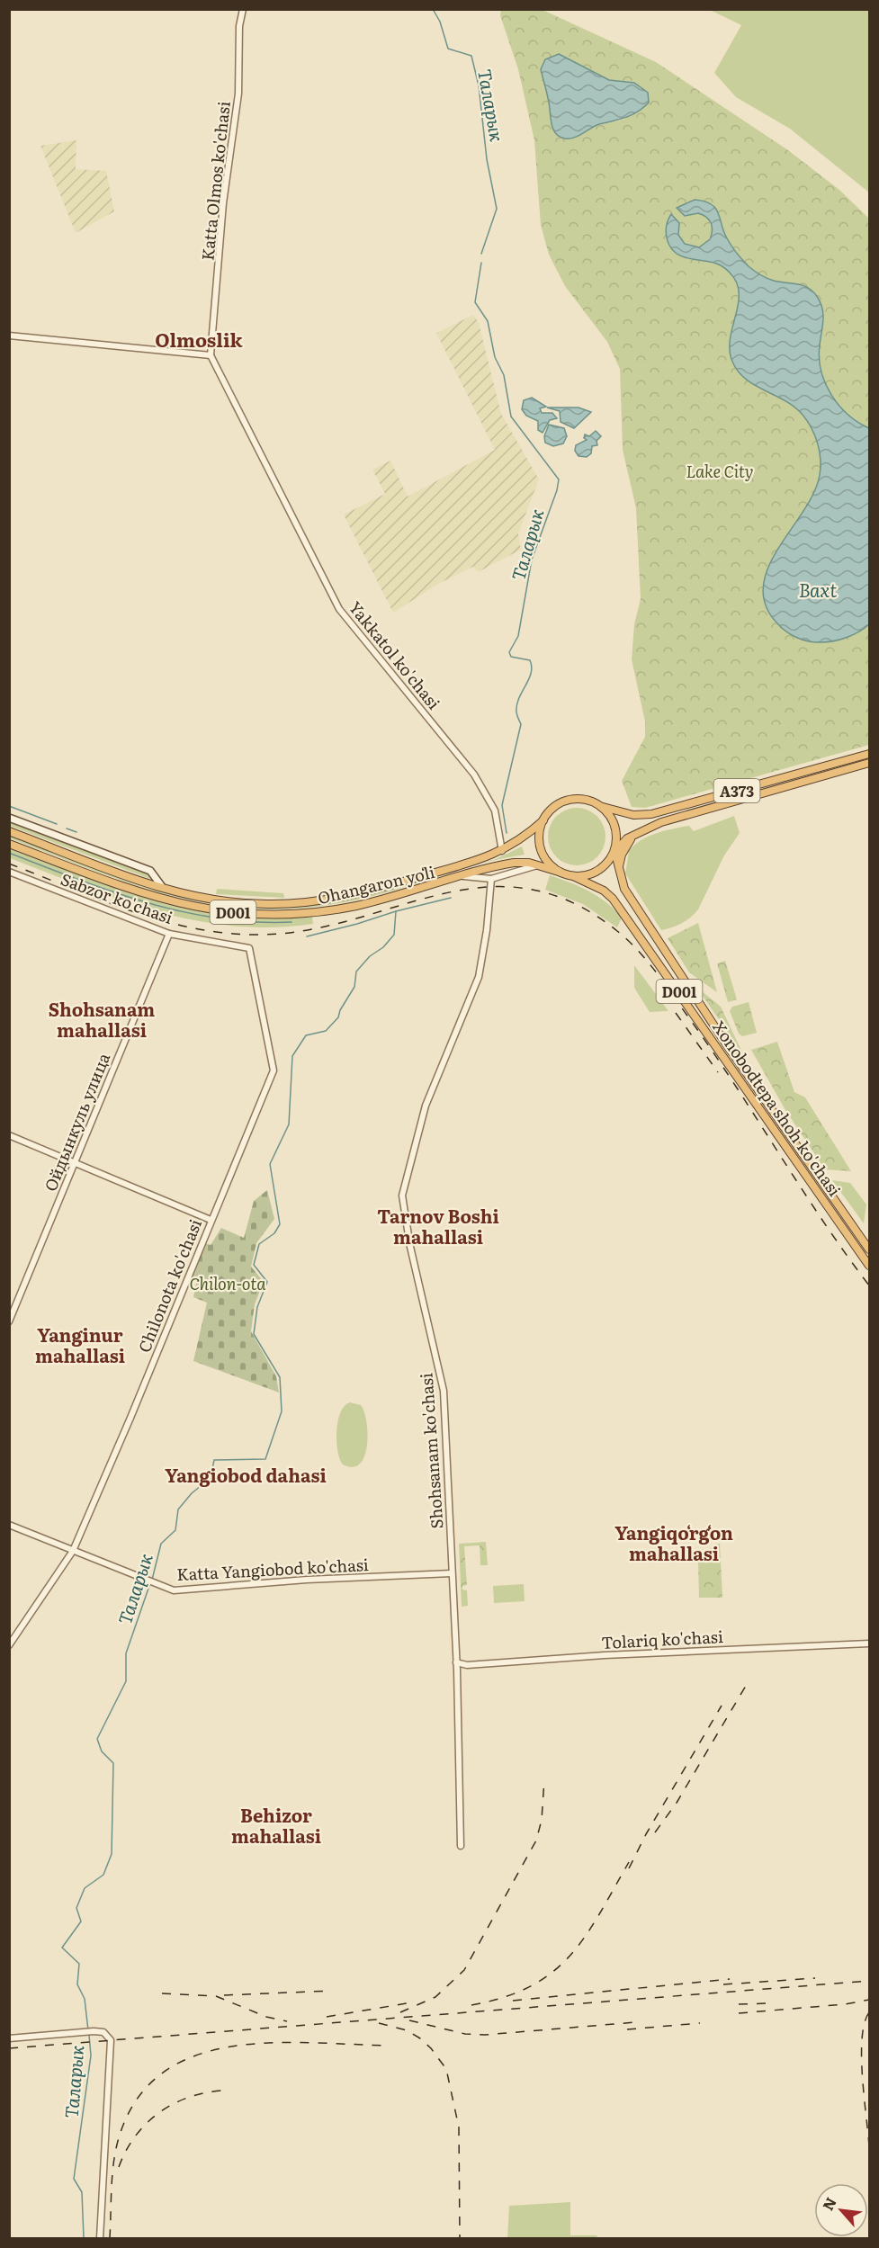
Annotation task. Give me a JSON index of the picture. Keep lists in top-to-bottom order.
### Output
{
  "streets": {
    "highway": [
      "A373",
      "Ohangaron yoʻli",
      "D001",
      "Xonobodtepa shoh ko'chasi"
    ],
    "street": [
      "Katta Olmos ko'chasi",
      "Yakkatol ko'chasi",
      "Sabzor ko'chasi",
      "Ойдынкуль улица",
      "Chilonota ko'chasi",
      "Shohsanam ko'chasi",
      "Katta Yangiobod ko'chasi",
      "Tolariq ko'chasi"
    ]
  },
  "crossings": [
    ["Katta Olmos ko'chasi", "Yakkatol ko'chasi"],
    ["Yakkatol ko'chasi", "Ohangaron yoʻli"],
    ["A373", "Ohangaron yoʻli"],
    ["A373", "D001"],
    ["A373", "Xonobodtepa shoh ko'chasi"],
    ["Ohangaron yoʻli", "D001"],
    ["Ohangaron yoʻli", "Xonobodtepa shoh ko'chasi"],
    ["Sabzor ko'chasi", "Ойдынкуль улица"],
    ["Sabzor ko'chasi", "Chilonota ko'chasi"],
    ["D001", "Xonobodtepa shoh ko'chasi"],
    ["Chilonota ko'chasi", "Katta Yangiobod ko'chasi"],
    ["Shohsanam ko'chasi", "Katta Yangiobod ko'chasi"],
    ["Shohsanam ko'chasi", "Tolariq ko'chasi"]
  ],
  "districts": [
    "Olmoslik",
    "Shohsanam mahallasi",
    "Tarnov Boshi mahallasi",
    "Yanginur mahallasi",
    "Yangiobod dahasi",
    "Yangiqoʻrgʻon mahallasi",
    "Behizor mahallasi"
  ],
  "water": ["Таларык", "Baхt"],
  "parks": ["Lake City", "Chilon-ota"],
  "north": "top left"
}
